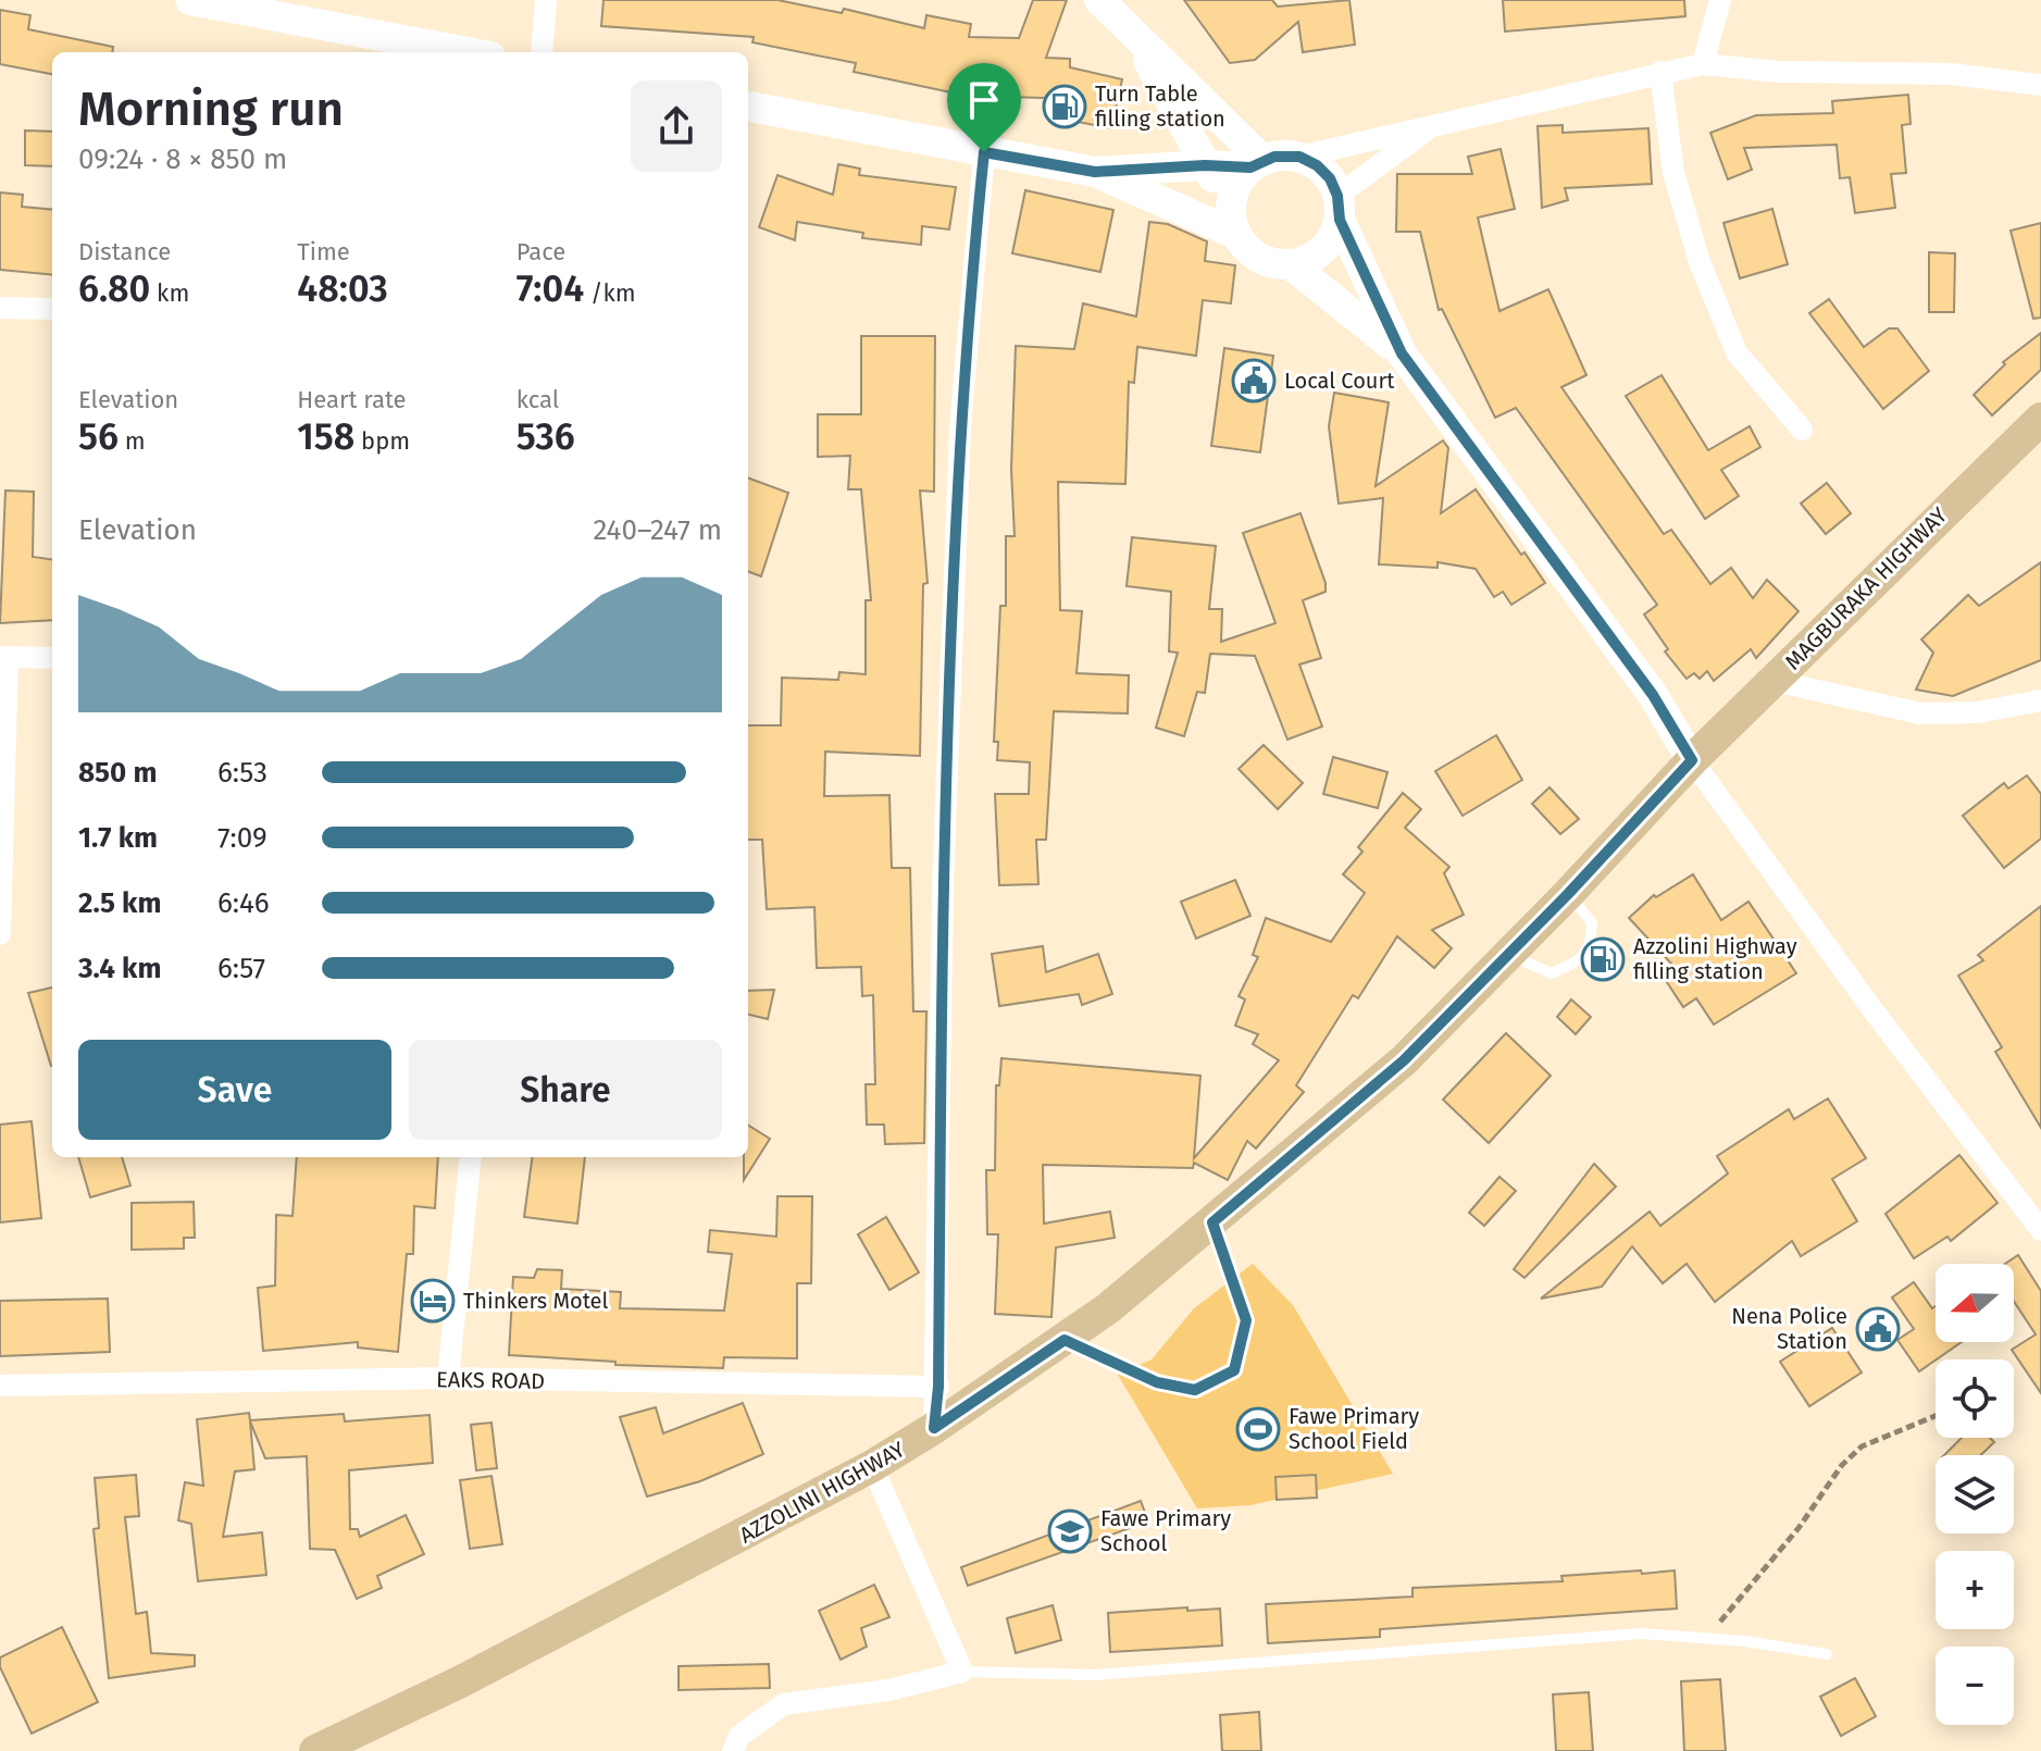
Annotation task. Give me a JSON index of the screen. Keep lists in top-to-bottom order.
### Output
{
  "streets": {
    "main road": ["MAGBURAKA HIGHWAY", "AZZOLINI HIGHWAY"],
    "street": ["EAKS ROAD"]
  },
  "crossings": [
    ["MAGBURAKA HIGHWAY", "AZZOLINI HIGHWAY"]
  ],
  "places": {
    "fuel station": ["Turn Table filling station", "Azzolini Highway filling station"],
    "public building": ["Local Court", "Nena Police Station"],
    "hotel": ["Thinkers Motel"],
    "sports": ["Fawe Primary School Field"],
    "school or university": ["Fawe Primary School"]
  },
  "north": "left",
  "page": {
    "heading": ["Morning run", "09:24 · 8 × 850 m"],
    "stats": [
      ["Distance", "6.80 km"],
      ["Time", "48:03"],
      ["Pace", "7:04 /km"],
      ["Elevation", "56 m"],
      ["Heart rate", "158 bpm"],
      ["kcal", "536"]
    ],
    "chart": ["Elevation", "240–247 m"],
    "list": [
      {
        "name": "850 m",
        "note": "6:53"
      },
      {
        "name": "1.7 km",
        "note": "7:09"
      },
      {
        "name": "2.5 km",
        "note": "6:46"
      },
      {
        "name": "3.4 km",
        "note": "6:57"
      }
    ],
    "buttons": ["Save", "Share"],
    "map_buttons": ["+", "−"]
  }
}
